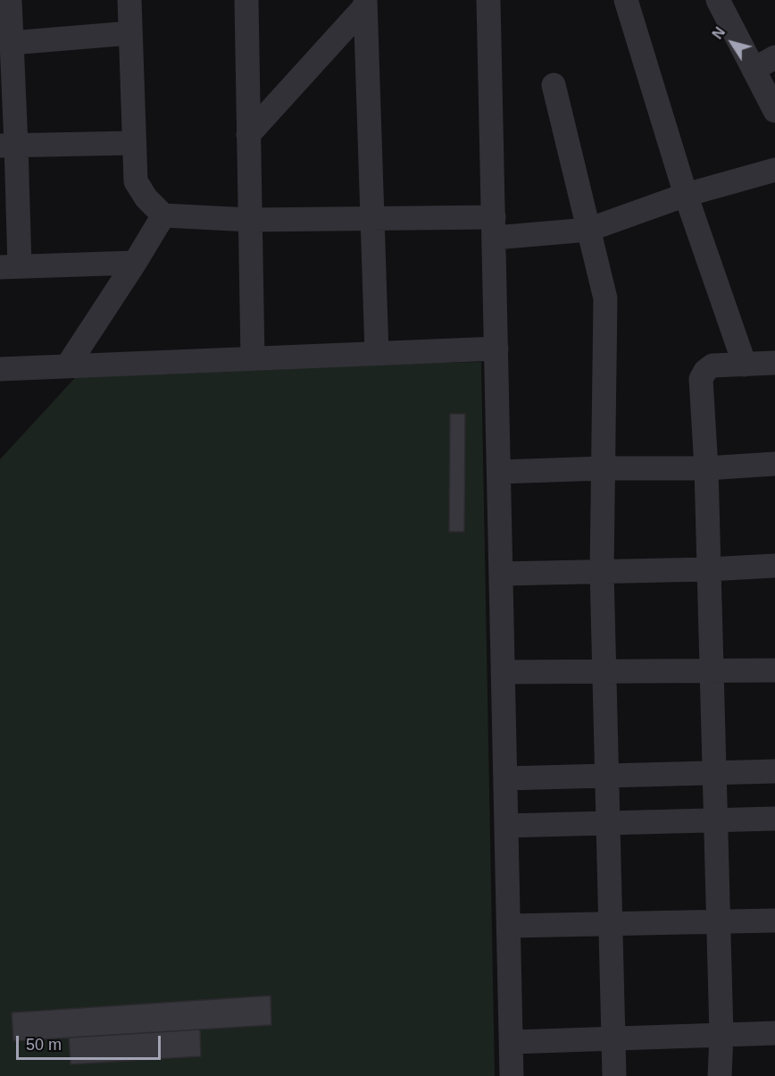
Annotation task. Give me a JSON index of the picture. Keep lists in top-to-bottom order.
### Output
{
  "scale_bar": "50 m",
  "north": "top left"
}
